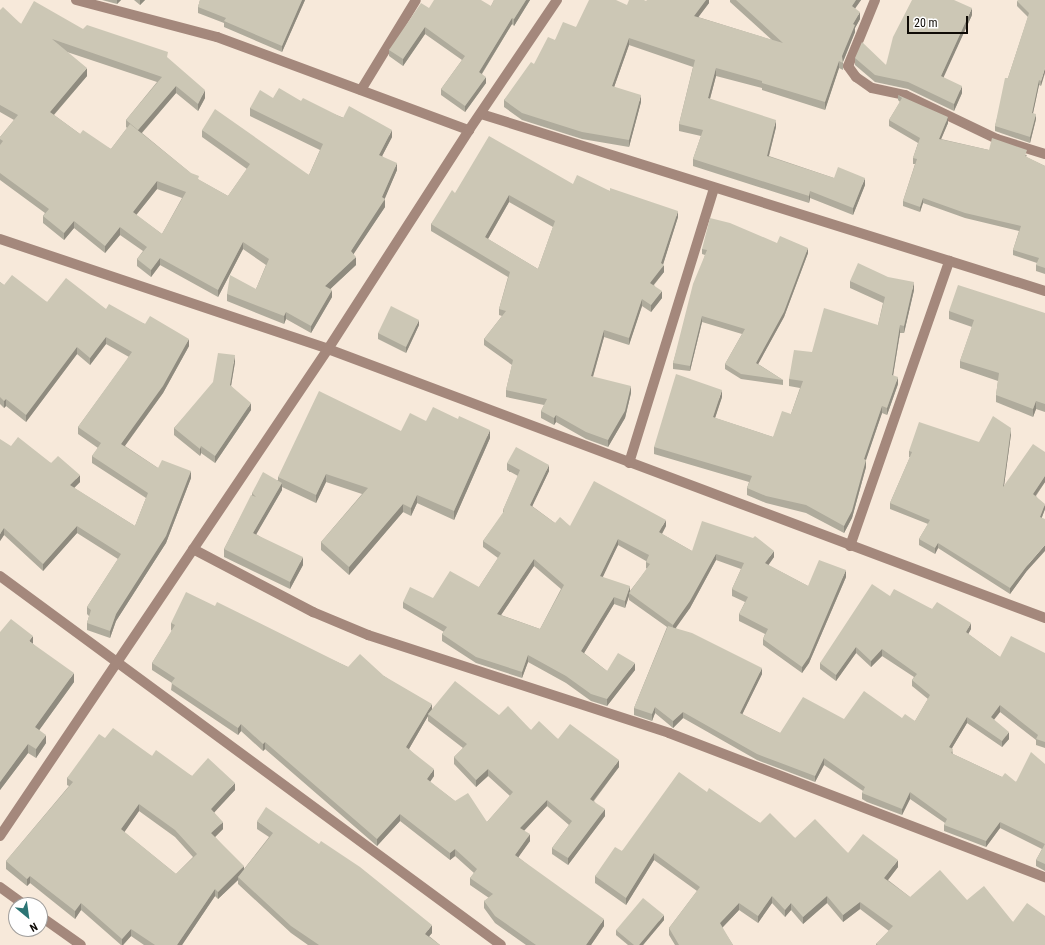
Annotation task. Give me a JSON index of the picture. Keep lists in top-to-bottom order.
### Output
{
  "scale_bar": "20 m",
  "north": "bottom right"
}
